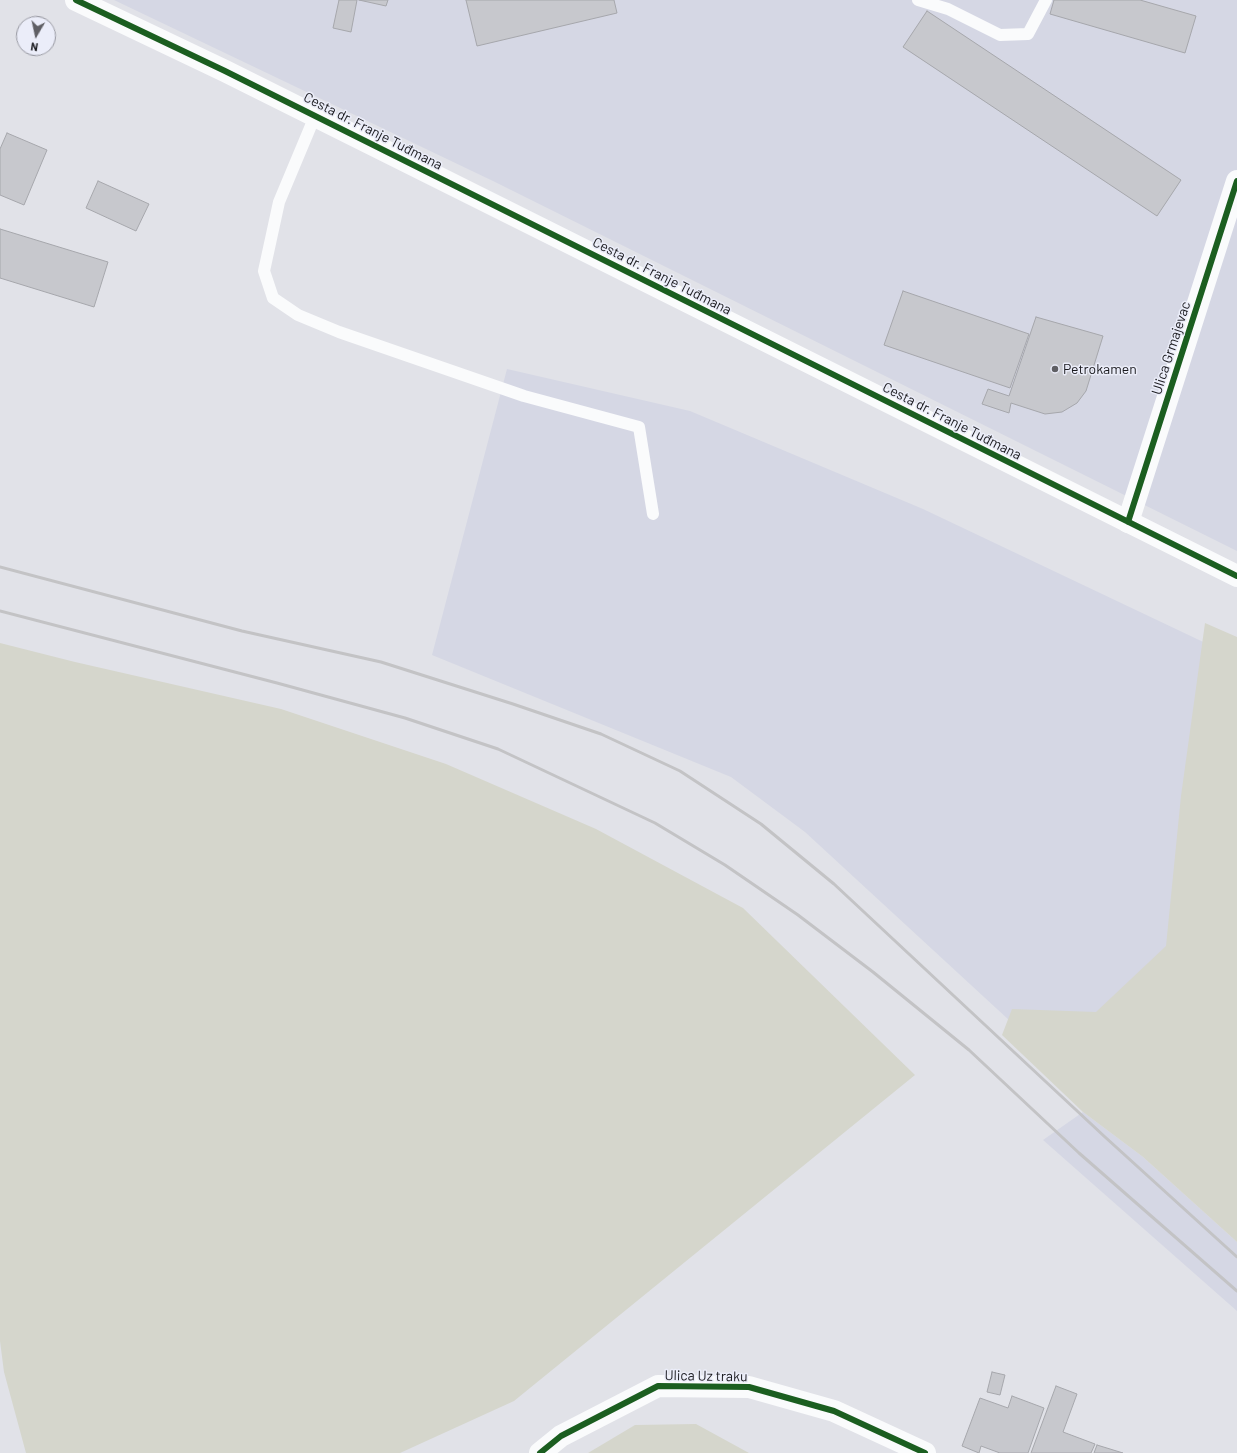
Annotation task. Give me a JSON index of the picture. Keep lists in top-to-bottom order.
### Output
{
  "streets": {
    "main road": ["Cesta dr. Franje Tuđmana", "Ulica Grmajevac", "Ulica Uz traku"]
  },
  "crossings": [
    ["Cesta dr. Franje Tuđmana", "Ulica Grmajevac"]
  ],
  "places": ["Petrokamen"],
  "north": "bottom"
}
